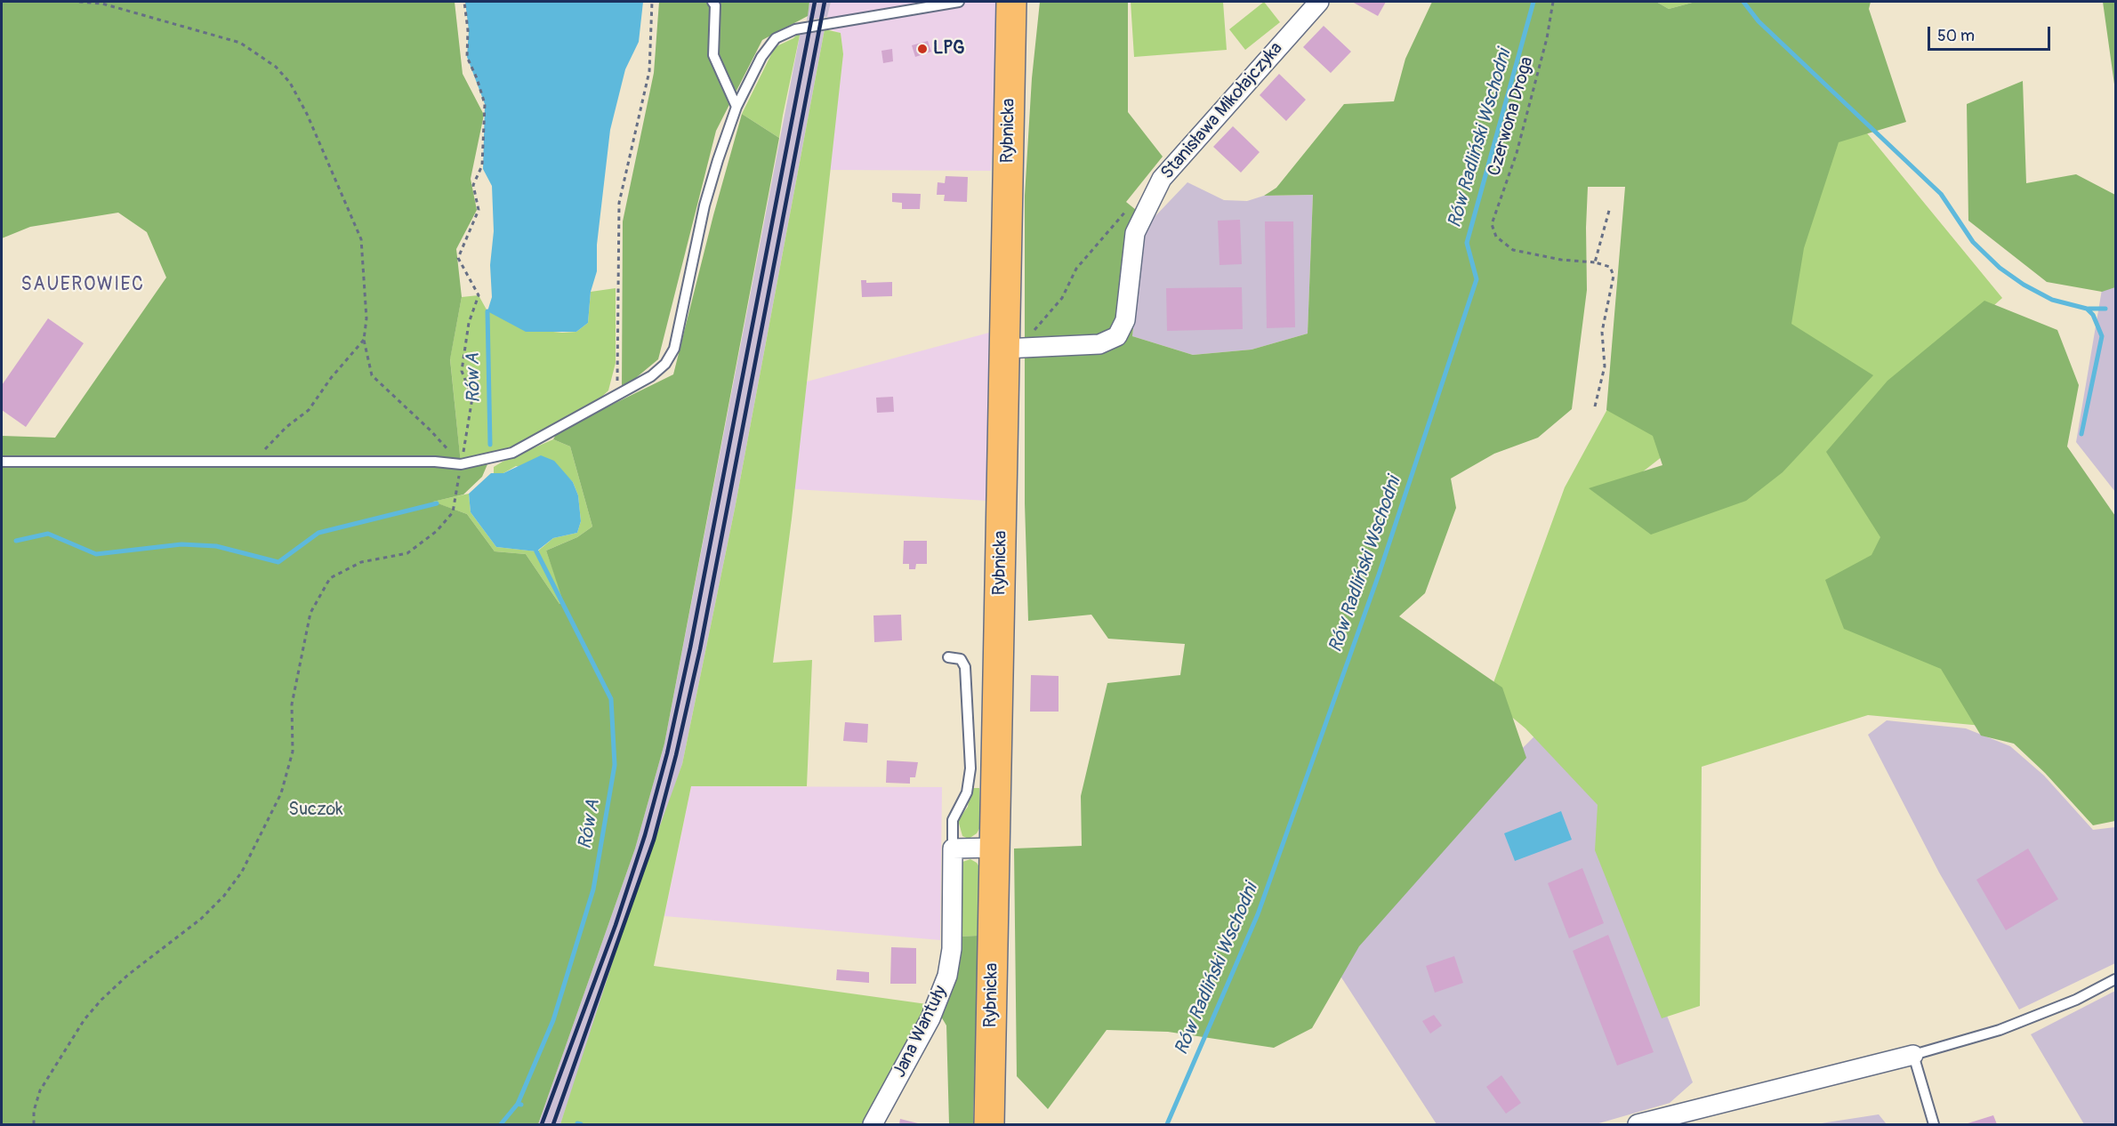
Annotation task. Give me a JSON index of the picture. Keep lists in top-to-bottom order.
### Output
{
  "streets": {
    "main road": ["Rybnicka"],
    "street": ["Stanisława Mikołajczyka", "Jana Wantuły"],
    "path": ["Czerwona Droga"]
  },
  "crossings": [
    ["Stanisława Mikołajczyka", "Rybnicka"]
  ],
  "districts": ["SAUEROWIEC"],
  "water": ["Rów Radliński Wschodni", "Rów A"],
  "parks": ["Suczok"],
  "places": ["LPG"],
  "scale_bar": "50 m"
}
